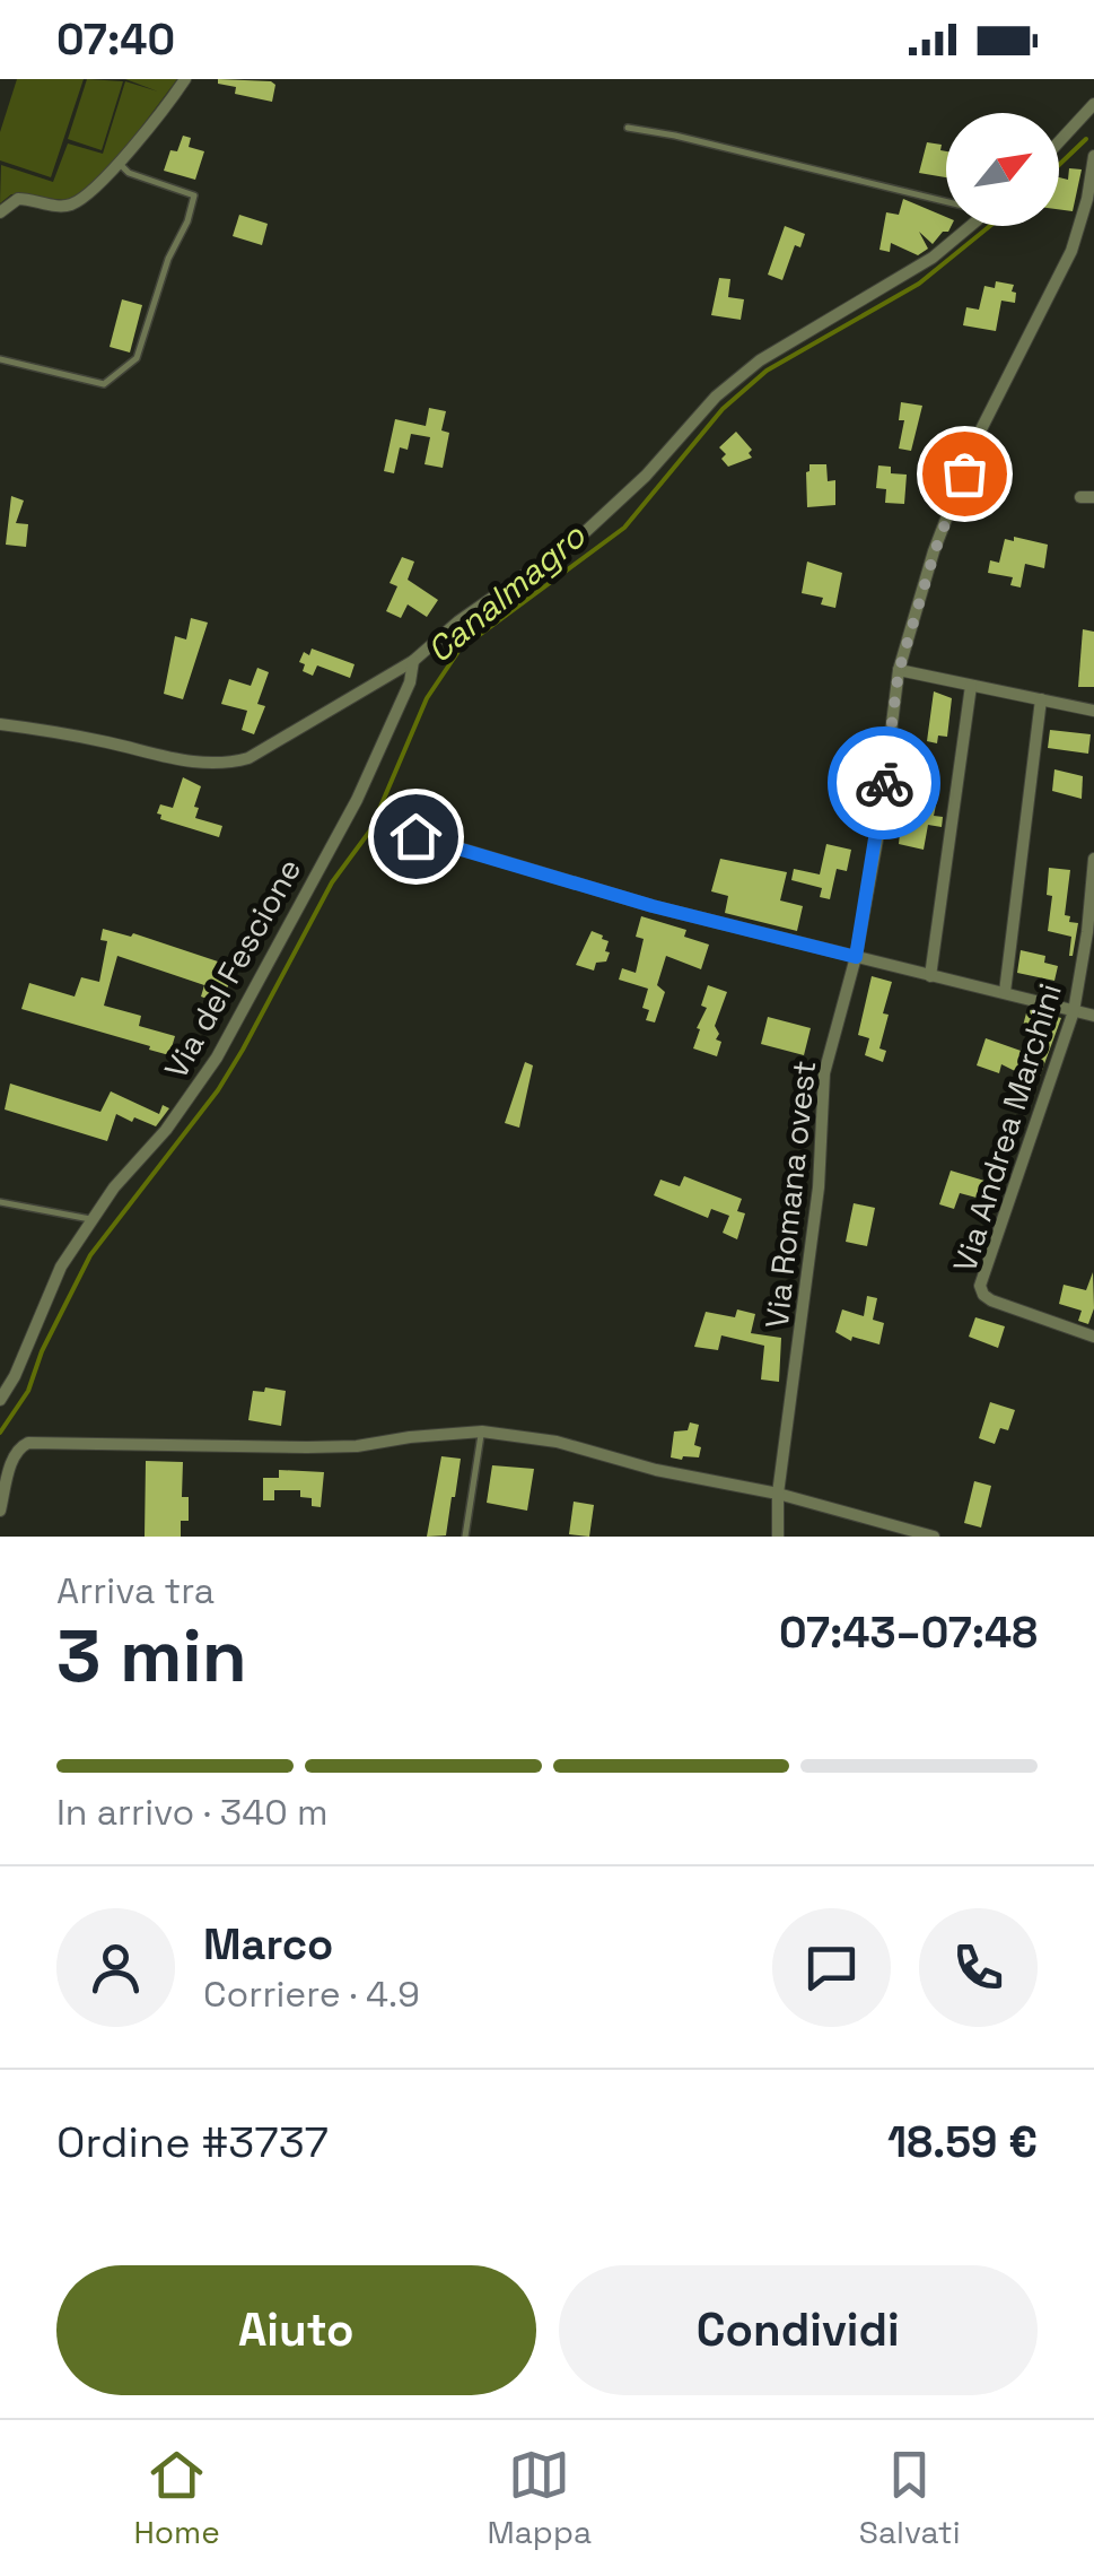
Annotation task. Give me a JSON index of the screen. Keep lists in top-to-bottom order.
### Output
{
  "streets": {
    "street": ["Via del Fescione", "Via Andrea Marchini", "Via Romana ovest"]
  },
  "water": ["Canalmagro"],
  "north": "top right",
  "page": {
    "status": "07:40",
    "heading": ["3 min", "Arriva tra", "07:43–07:48"],
    "panel": [
      "Marco",
      "Corriere · 4.9",
      "Ordine #3737",
      "18.59 €"
    ],
    "bar": "In arrivo · 340 m",
    "buttons": ["Aiuto", "Condividi"],
    "tabs": ["Home", "Mappa", "Salvati"]
  }
}
